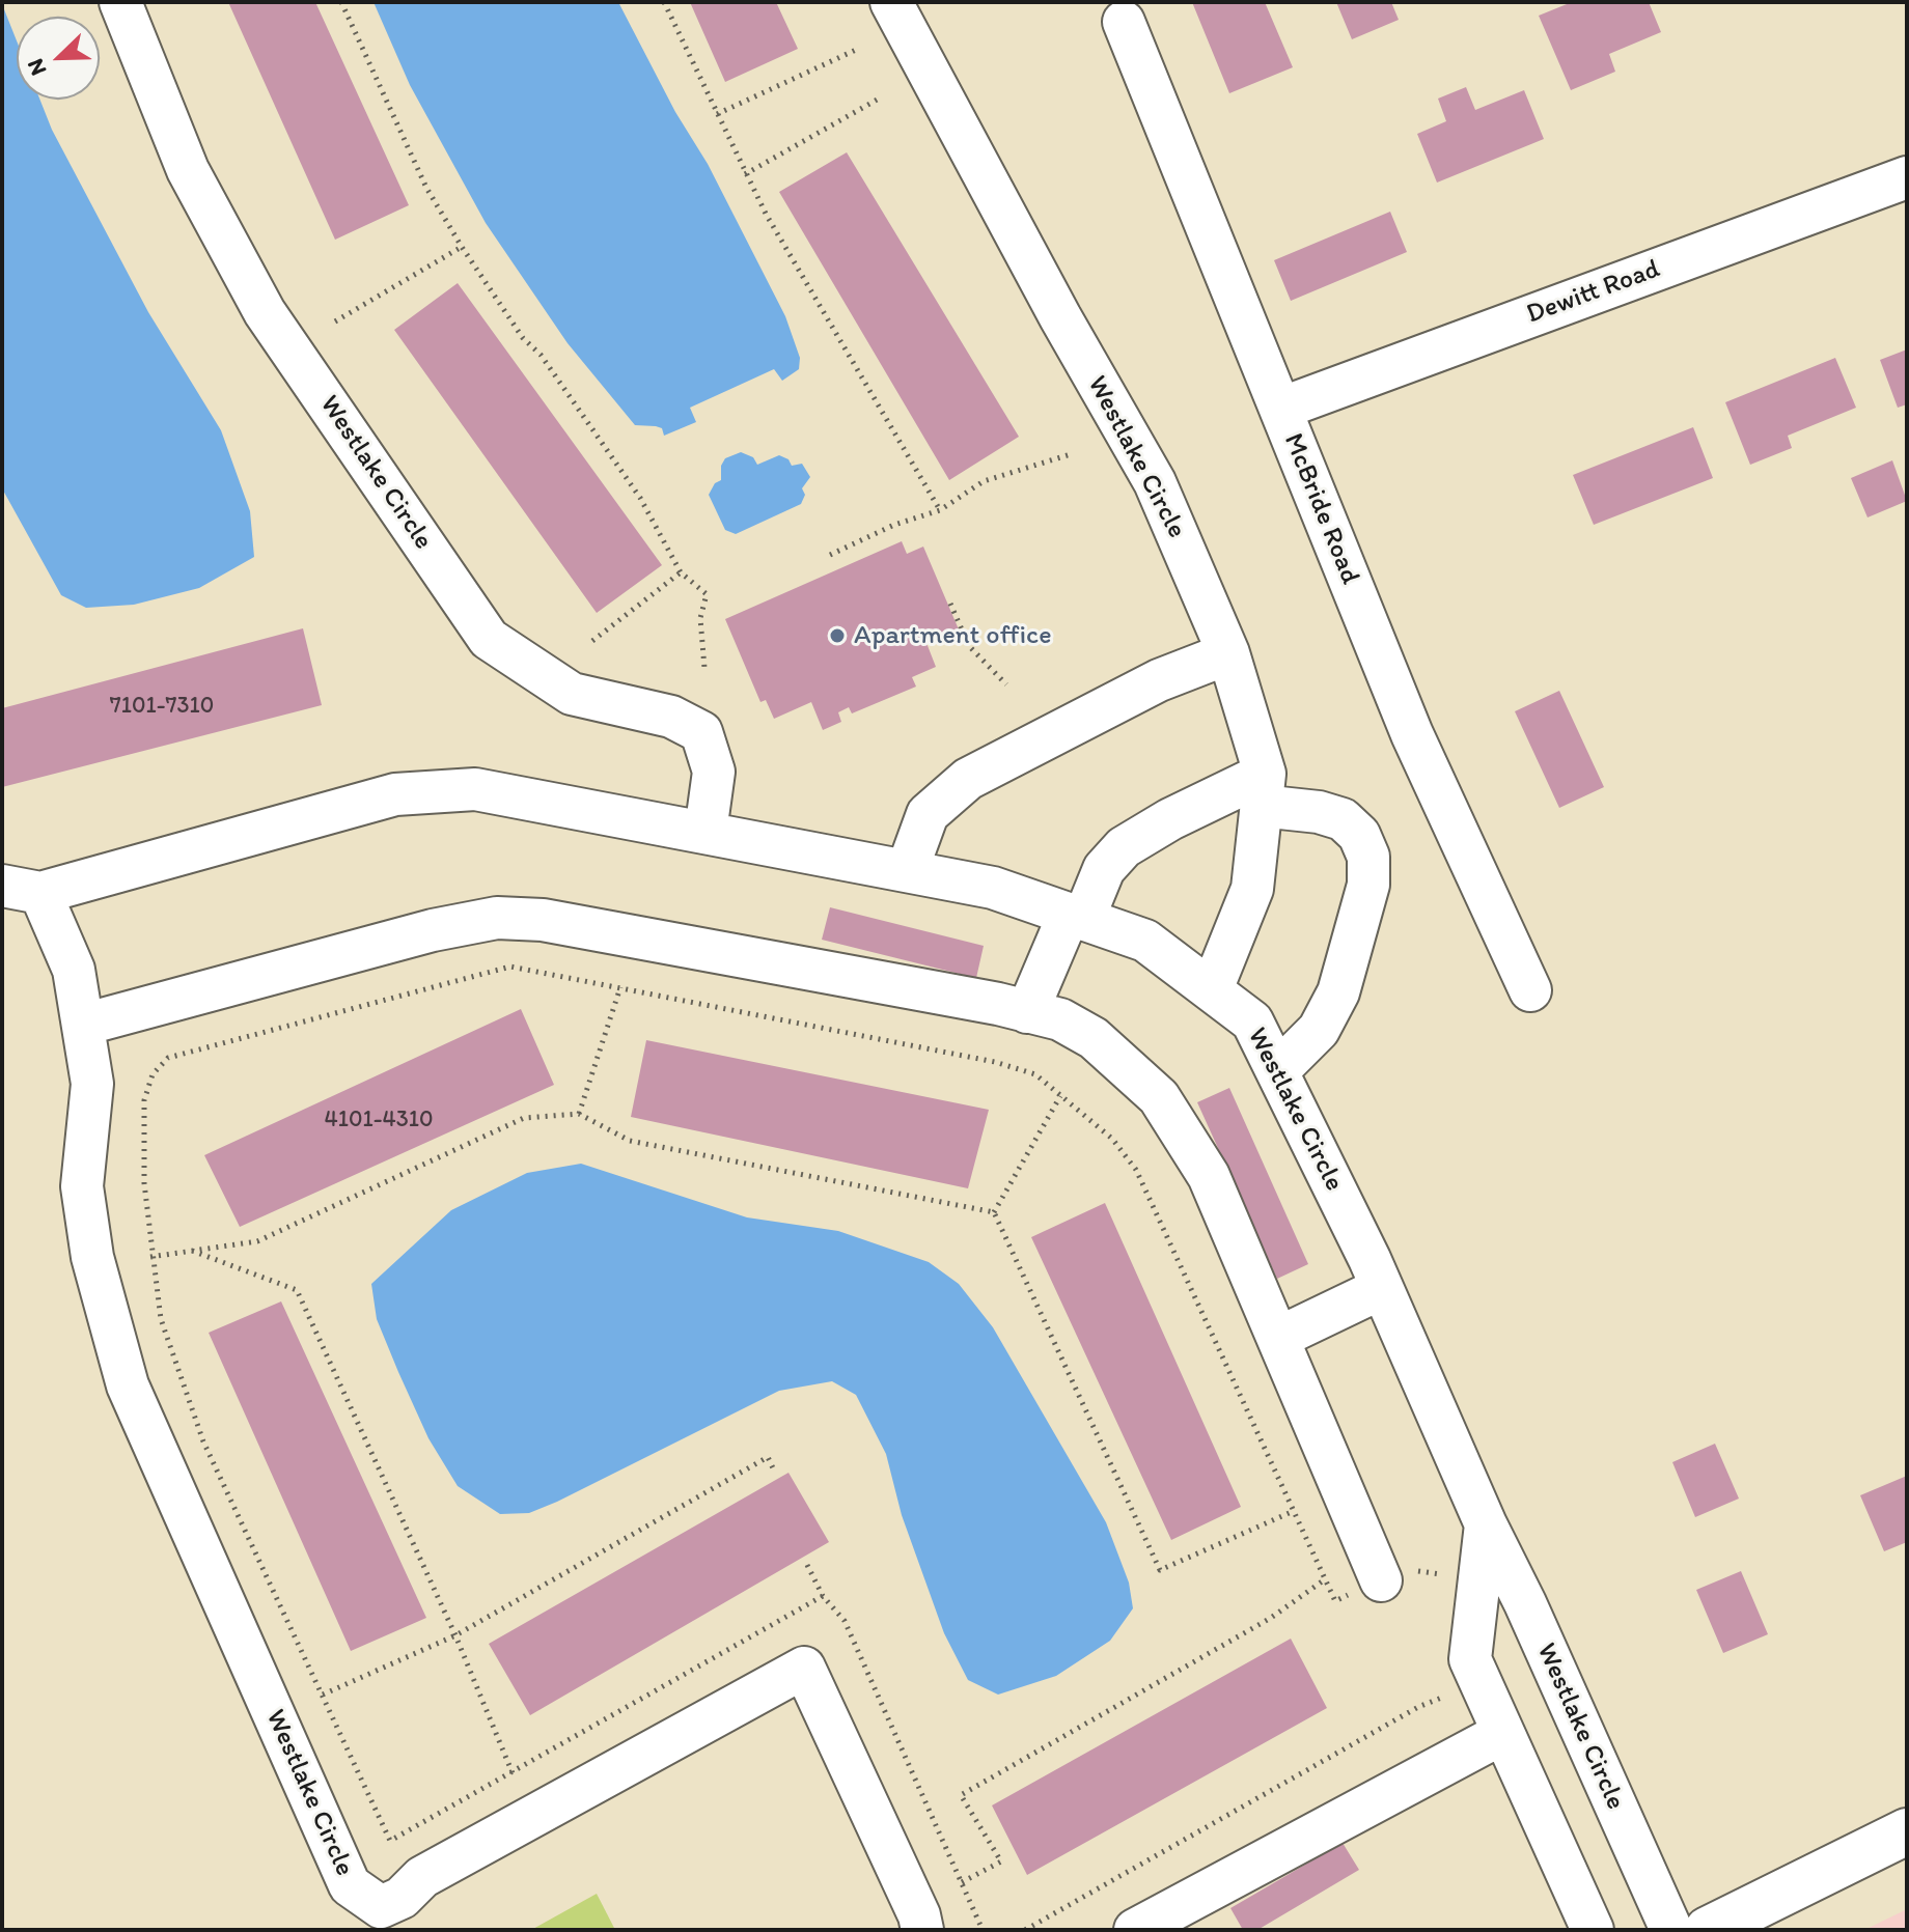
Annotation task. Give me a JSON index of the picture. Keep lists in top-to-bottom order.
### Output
{
  "streets": {
    "street": ["Dewitt Road", "Westlake Circle", "McBride Road"]
  },
  "crossings": [
    ["Dewitt Road", "McBride Road"]
  ],
  "places": ["Apartment office"],
  "house_numbers": ["7101-7310", "4101-4310"],
  "north": "bottom left"
}
